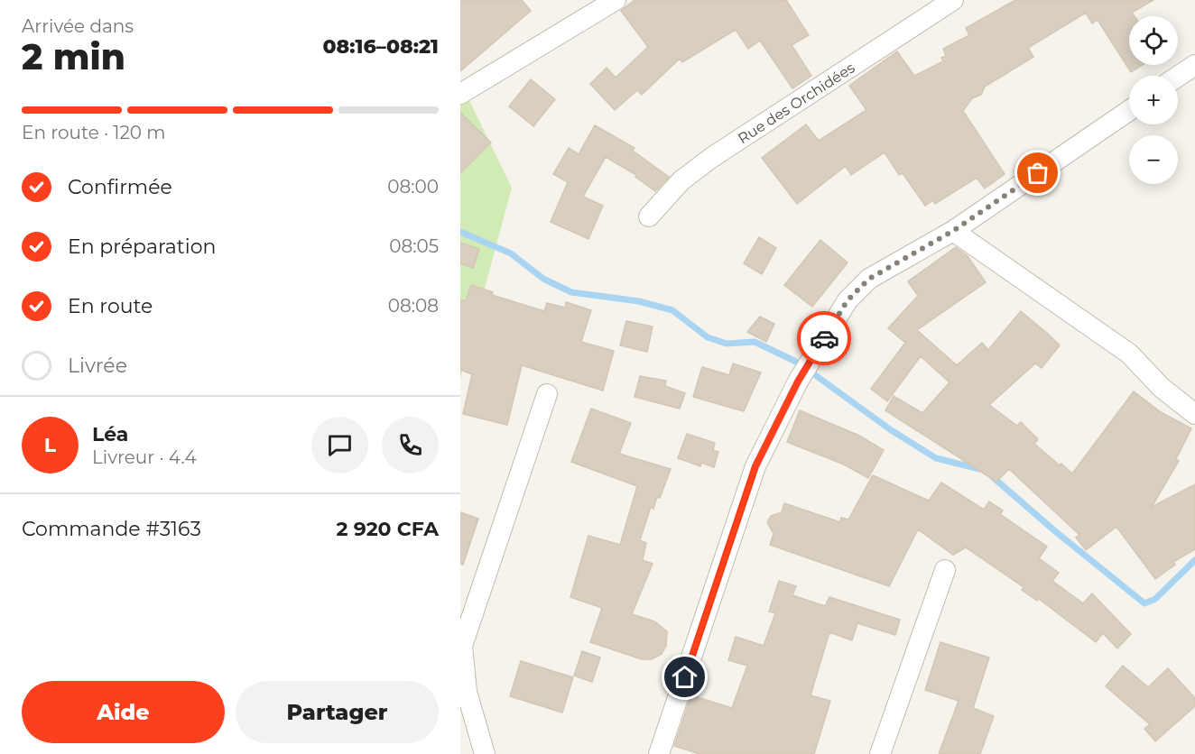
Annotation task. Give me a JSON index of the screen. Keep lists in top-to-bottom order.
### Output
{
  "streets": {
    "street": ["Rue des Orchidées"]
  },
  "page": {
    "heading": ["2 min", "Arrivée dans", "08:16–08:21"],
    "panel": [
      "Léa",
      "Livreur · 4.4",
      "Commande #3163",
      "2 920 CFA"
    ],
    "map_buttons": ["+", "−"],
    "bar": "En route · 120 m",
    "list": [
      ["Confirmée", "08:00"],
      ["En préparation", "08:05"],
      ["En route", "08:08"],
      "Livrée"
    ],
    "round": "L",
    "buttons": ["Aide", "Partager"]
  }
}
